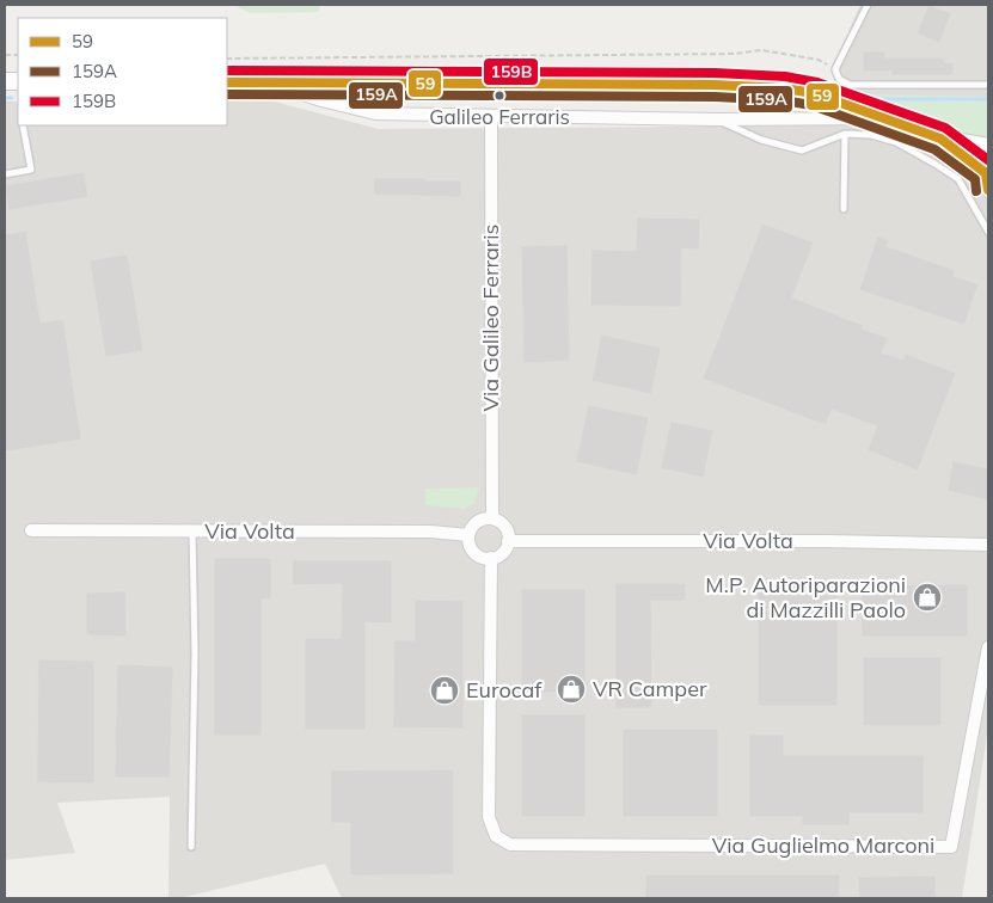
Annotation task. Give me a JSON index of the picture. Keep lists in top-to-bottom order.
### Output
{
  "streets": {
    "street": ["Via Galileo Ferraris", "Via Volta", "Via Guglielmo Marconi"]
  },
  "crossings": [
    ["Via Galileo Ferraris", "Via Volta"],
    ["Via Galileo Ferraris", "Via Guglielmo Marconi"],
    ["Via Volta", "Via Guglielmo Marconi"]
  ],
  "places": {
    "other": ["Galileo Ferraris"],
    "shop": ["M.P. Autoriparazioni di Mazzilli Paolo", "VR Camper", "Eurocaf"]
  },
  "lines": ["transit line 159B", "transit line 59", "transit line 159A"],
  "legend": ["59", "159A", "159B"]
}
